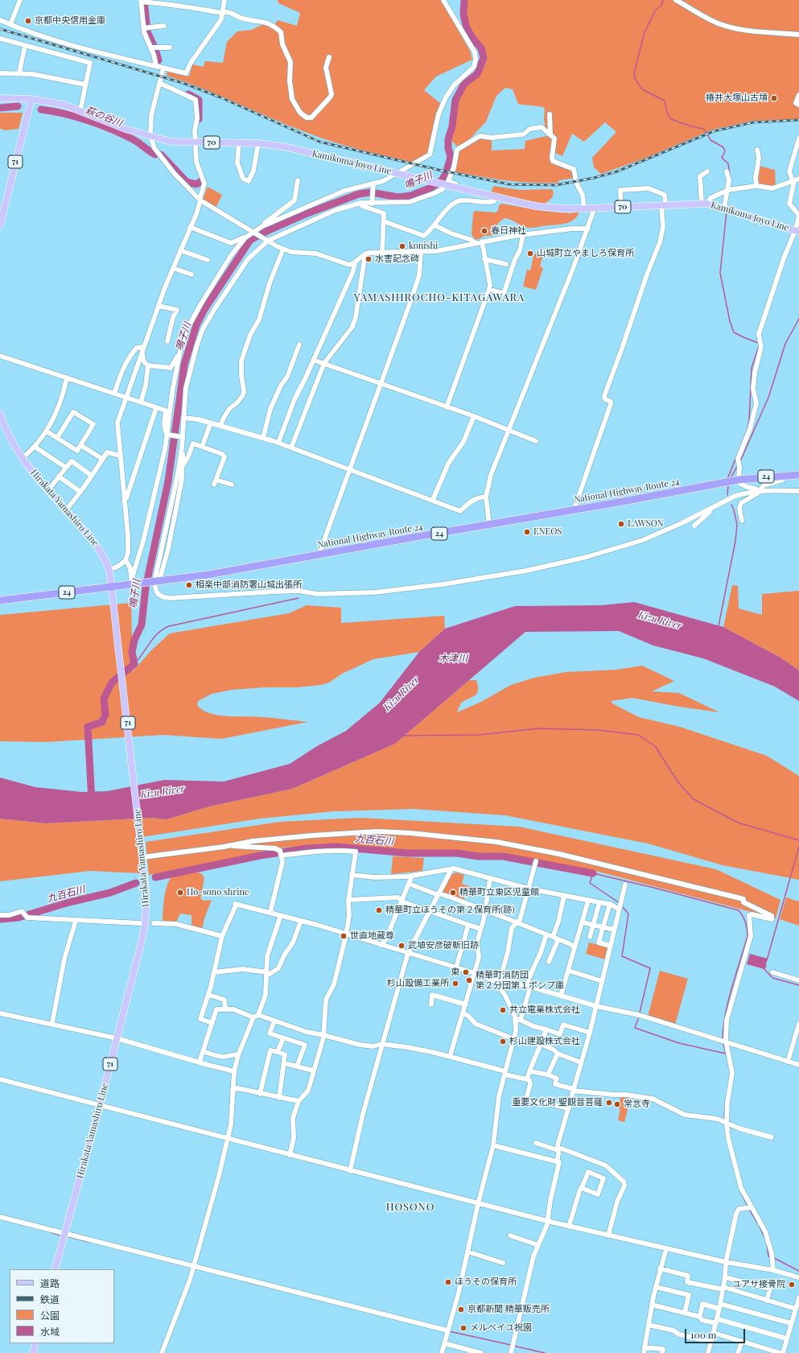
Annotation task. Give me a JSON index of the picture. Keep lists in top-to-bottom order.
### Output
{
  "streets": {
    "highway": ["24", "National Highway Route 24"],
    "main road": [
      "70",
      "71",
      "Kamikoma Joyo Line",
      "Hirakata Yamashiro Line"
    ]
  },
  "crossings": [
    ["71", "Kamikoma Joyo Line"],
    ["National Highway Route 24", "Hirakata Yamashiro Line"]
  ],
  "districts": ["YAMASHIROCHO-KITAGAWARA", "HOSONO"],
  "water": [
    "萩の谷川",
    "鳴子川",
    "Kizu River",
    "木津川",
    "九百石川"
  ],
  "places": [
    "京都中央信用金庫",
    "椿井大塚山古墳",
    "春日神社",
    "konishi",
    "山城町立やましろ保育所",
    "水害記念碑",
    "LAWSON",
    "ENEOS",
    "相楽中部消防署山城出張所",
    "Ho-sono shrine",
    "精華町立東区児童館",
    "精華町立ほうその第２保育所(跡)",
    "世直地蔵尊",
    "武埴安彦破斬旧跡",
    "東",
    "精華町消防団 第２分団第１ポンプ庫",
    "杉山設備工業所",
    "共立電業株式会社",
    "杉山建設株式会社",
    "重要文化財 聖観音菩薩",
    "常念寺",
    "ほうその保育所",
    "ユアサ接骨院",
    "京都新聞 精華販売所",
    "メルベイユ祝園"
  ],
  "legend": [
    "道路",
    "鉄道",
    "公園",
    "水域"
  ],
  "scale_bar": "100 m"
}
